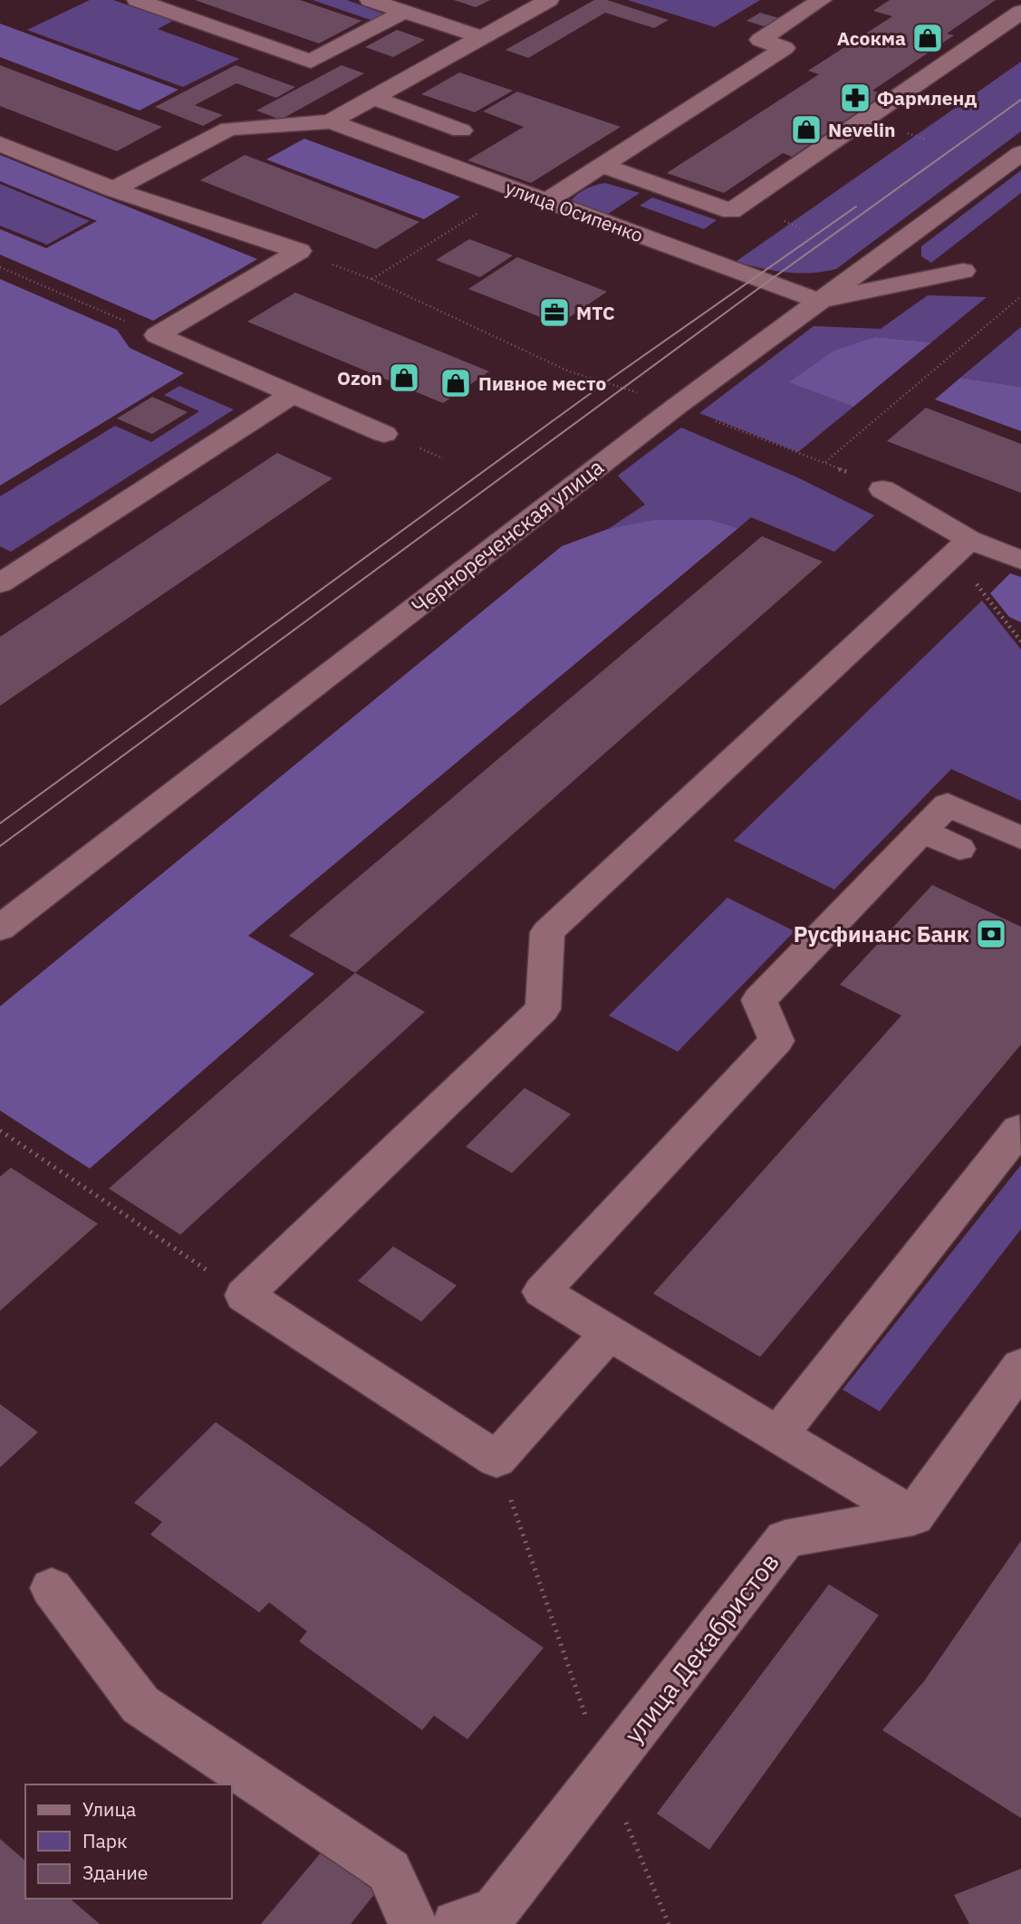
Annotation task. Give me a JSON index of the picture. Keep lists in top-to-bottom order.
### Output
{
  "streets": {
    "street": ["улица Осипенко", "Чернореченская улица", "улица Декабристов"]
  },
  "crossings": [
    ["улица Осипенко", "Чернореченская улица"]
  ],
  "places": {
    "shop": [
      "Асокма",
      "Nevelin",
      "Ozon",
      "Пивное место"
    ],
    "pharmacy": ["Фармленд"],
    "office": ["МТС"],
    "bank": ["Русфинанс Банк"]
  },
  "legend": ["Улица", "Парк", "Здание"]
}
